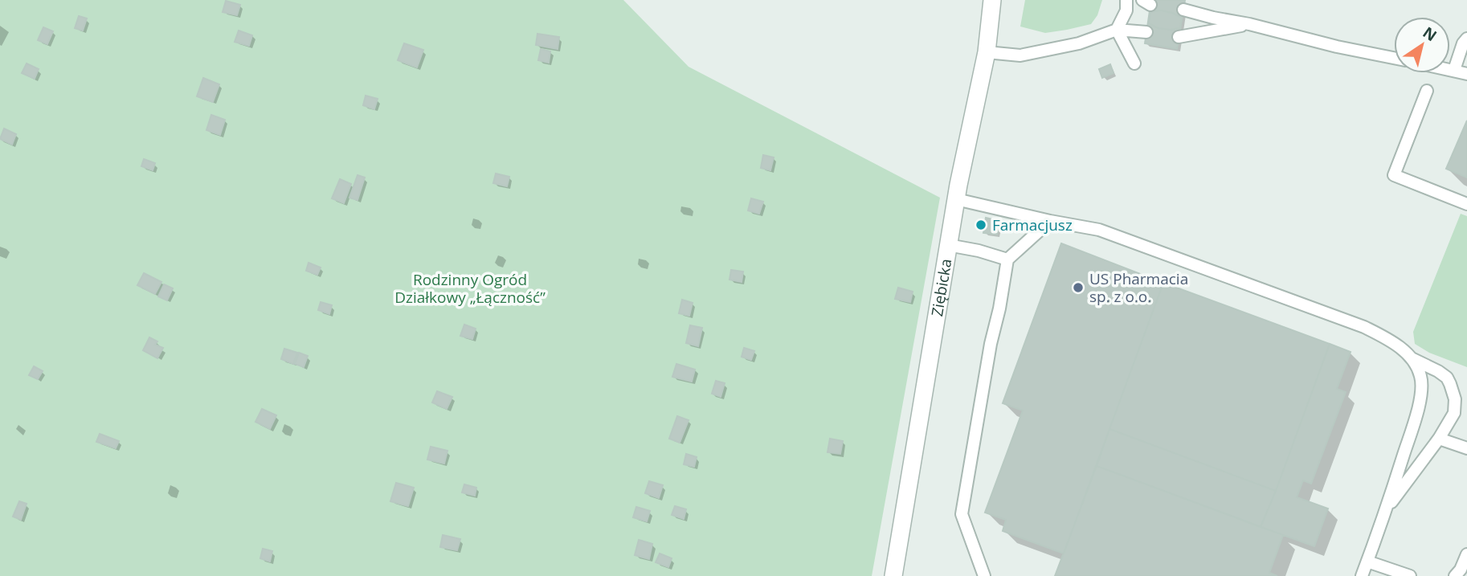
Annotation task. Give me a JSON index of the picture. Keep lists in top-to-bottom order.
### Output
{
  "streets": {
    "street": ["Ziębicka"]
  },
  "parks": ["Rodzinny Ogród Działkowy „Łączność”"],
  "places": ["Farmacjusz", "US Pharmacia sp. z o.o."],
  "north": "top right"
}
